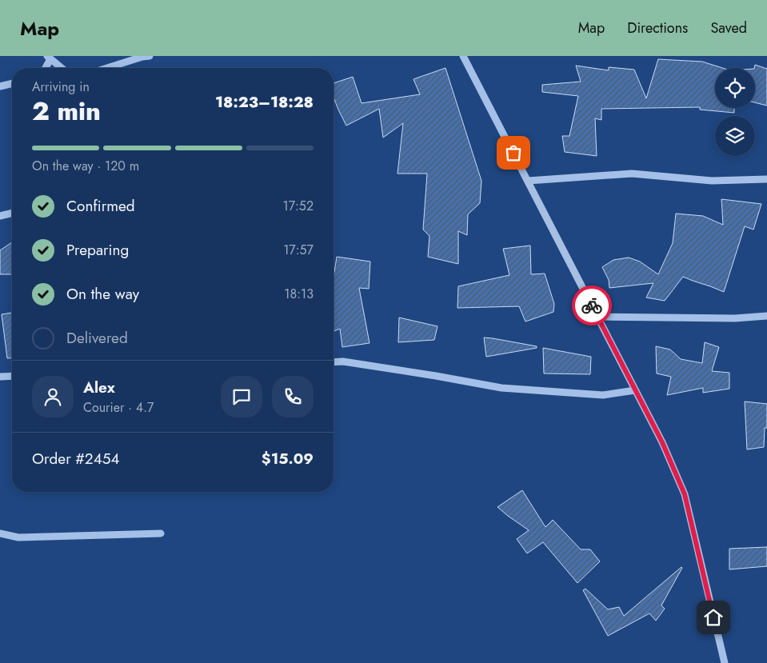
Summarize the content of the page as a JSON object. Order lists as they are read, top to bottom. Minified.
{"page":{"header":"Map","nav":["Map","Directions","Saved"],"heading":["2 min","Arriving in","18:23–18:28"],"panel":["Alex","Courier · 4.7","Order #2454","$15.09"],"bar":"On the way · 120 m","list":[["Confirmed","17:52"],["Preparing","17:57"],["On the way","18:13"],"Delivered"]}}
